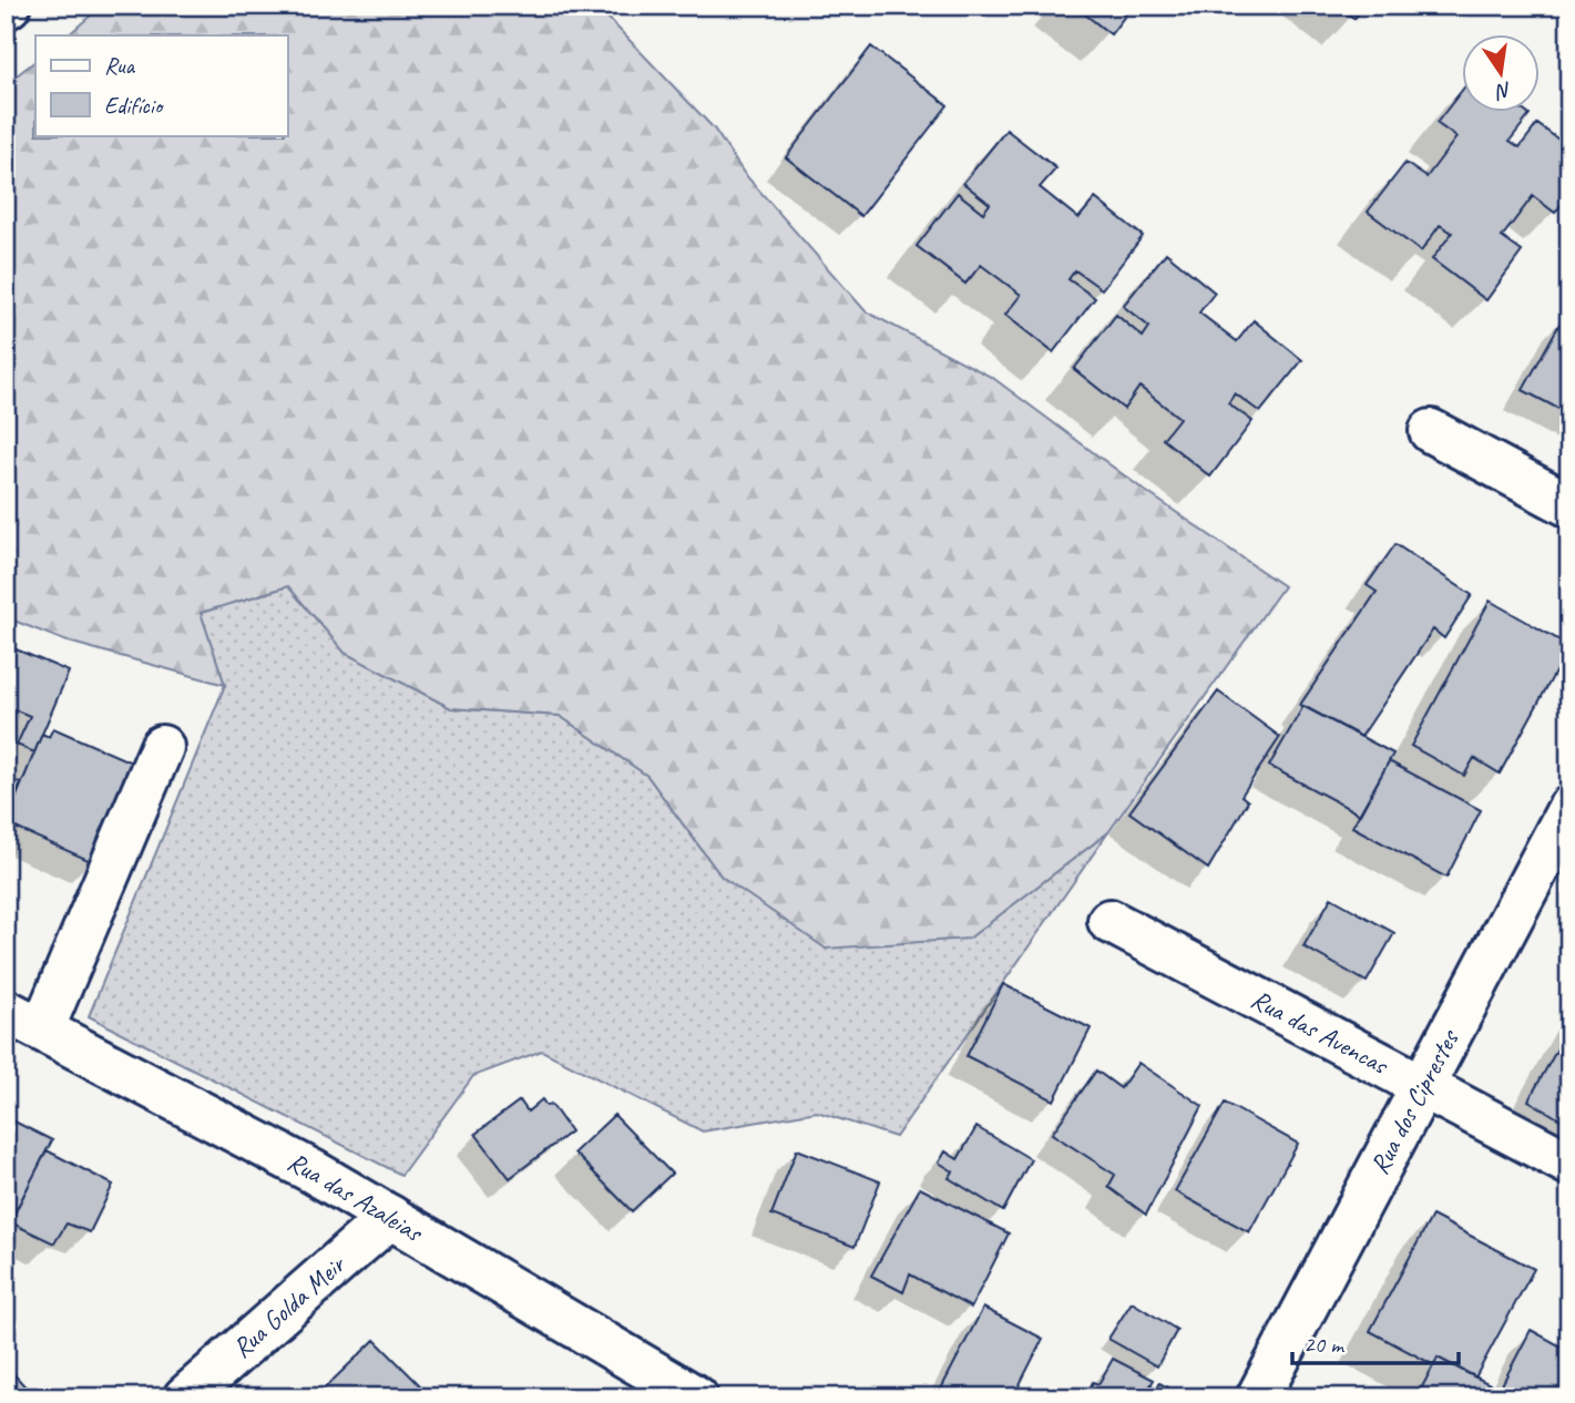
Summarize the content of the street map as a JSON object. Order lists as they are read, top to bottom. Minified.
{"streets":{"street":["Rua das Avencas","Rua dos Ciprestes","Rua das Azaleias","Rua Golda Meir"]},"crossings":[["Rua das Avencas","Rua dos Ciprestes"],["Rua das Azaleias","Rua Golda Meir"]],"legend":["Rua","Edifício"],"scale_bar":"20 m","north":"bottom"}
